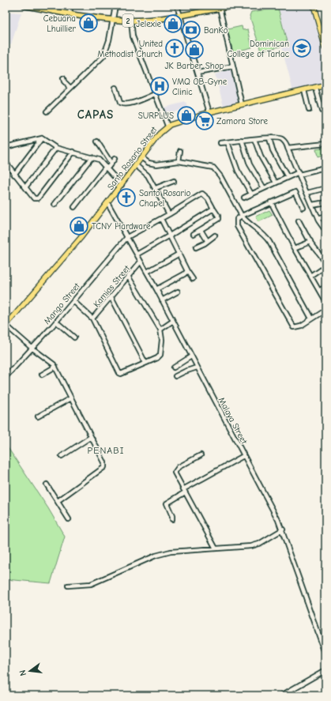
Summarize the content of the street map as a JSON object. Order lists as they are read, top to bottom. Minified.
{"streets":{"highway":["2"],"main road":["Santo Rosario Street"],"street":["Kamias Street","Mango Street","Malaya Street"]},"crossings":[["Santo Rosario Street","Malaya Street"],["Kamias Street","Malaya Street"],["Mango Street","Malaya Street"]],"districts":["CAPAS","PENABI"],"places":{"shop":["Cebuana Lhuillier","Jelexie","JK Barber Shop","SURPLUS","TCNY Hardware"],"bank":["BanKo"],"church":["United Methodist Church","Santo Rosario Chapel"],"school or university":["Dominican College of Tarlac"],"hospital":["VMQ OB-Gyne Clinic"],"supermarket":["Zamora Store"]},"north":"left"}
